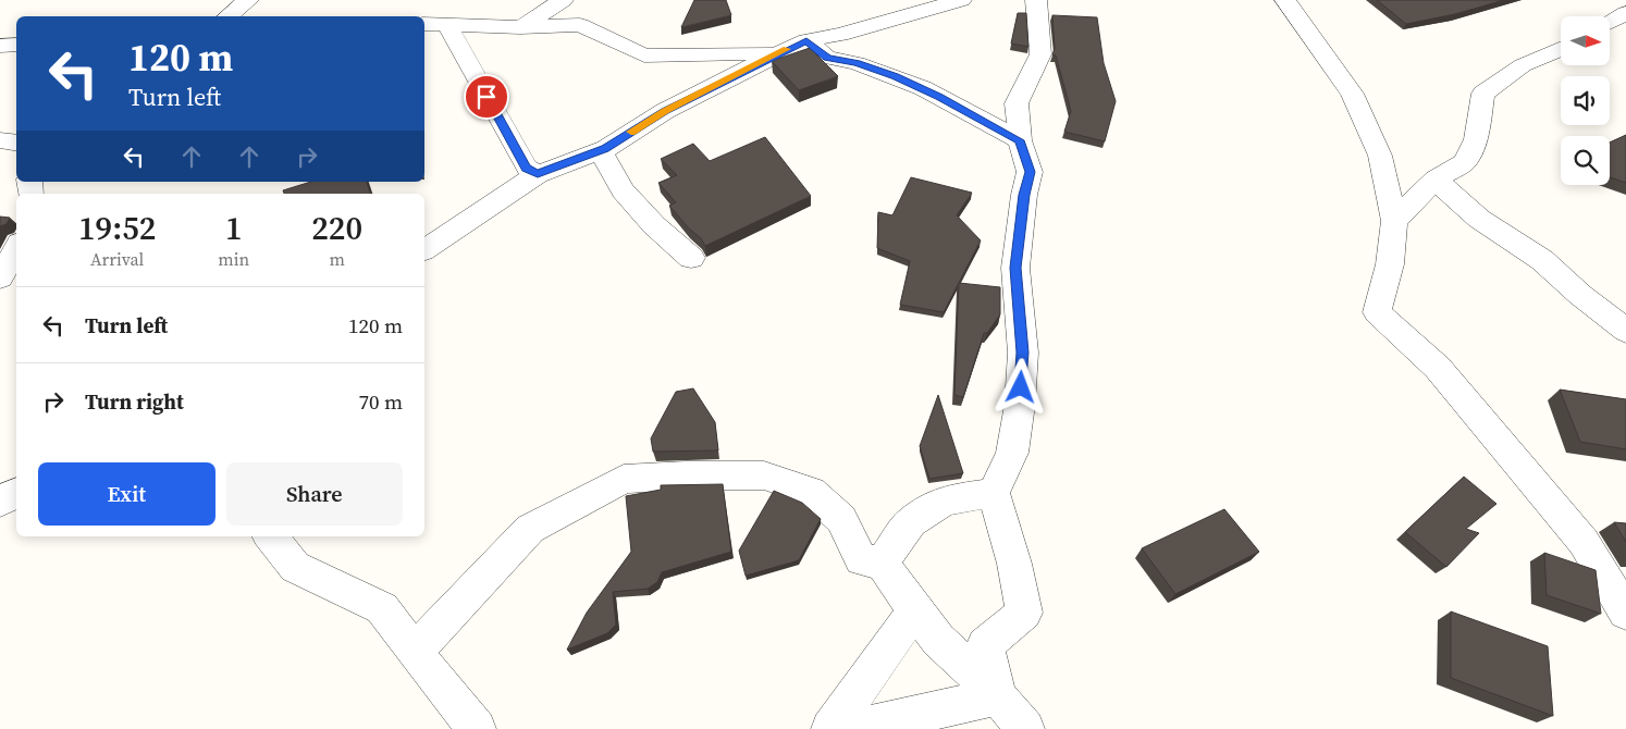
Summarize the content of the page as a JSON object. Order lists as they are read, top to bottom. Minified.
{"north":"right","page":{"turn":["120 m","Turn left"],"eta":["19:52","Arrival","1","min","220","m"],"list":[{"name":"Turn left","value":"120 m"},{"name":"Turn right","value":"70 m"}],"buttons":["Exit","Share"]}}
